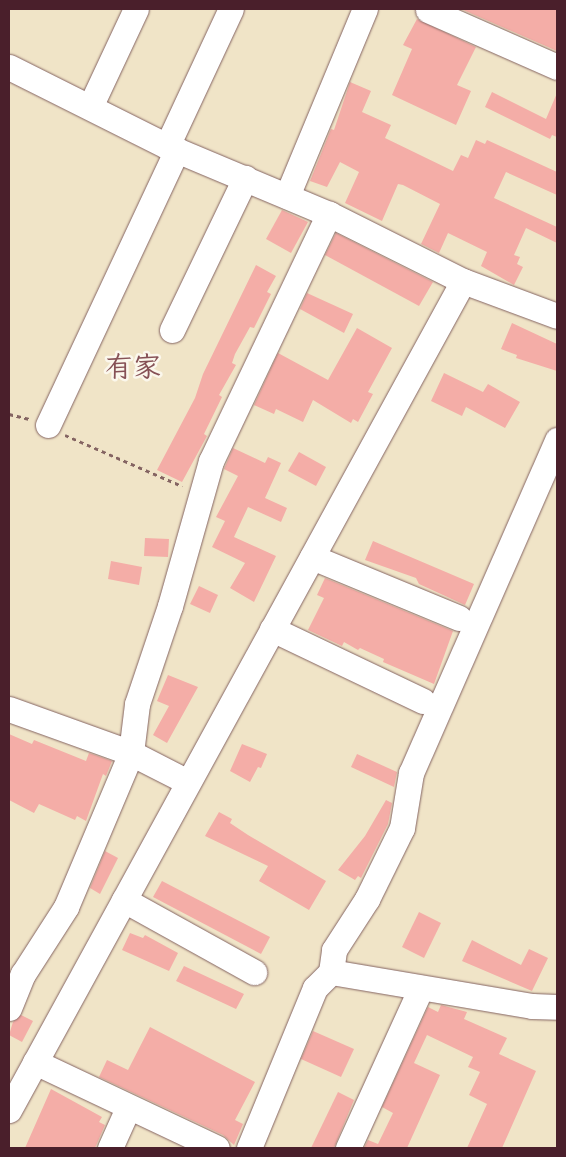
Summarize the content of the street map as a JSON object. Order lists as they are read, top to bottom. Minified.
{"districts":["有家"]}
